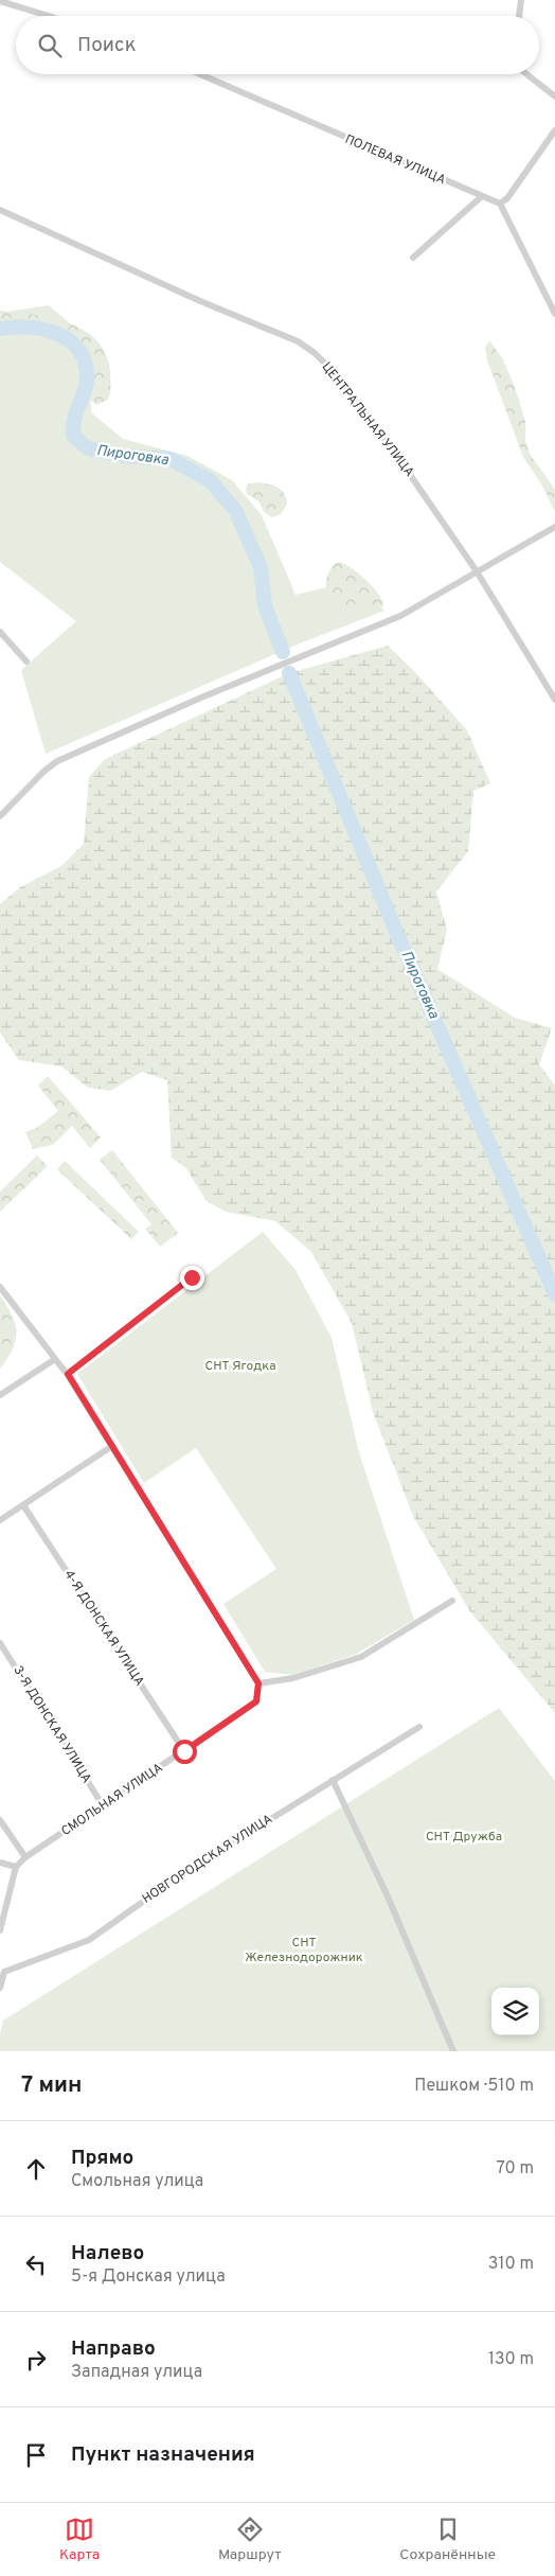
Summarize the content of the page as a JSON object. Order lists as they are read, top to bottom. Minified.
{"streets":{"street":["ПОЛЕВАЯ УЛИЦА","ЦЕНТРАЛЬНАЯ УЛИЦА","4-Я ДОНСКАЯ УЛИЦА","3-Я ДОНСКАЯ УЛИЦА","СМОЛЬНАЯ УЛИЦА","НОВГОРОДСКАЯ УЛИЦА"]},"crossings":[["4-Я ДОНСКАЯ УЛИЦА","СМОЛЬНАЯ УЛИЦА"],["3-Я ДОНСКАЯ УЛИЦА","СМОЛЬНАЯ УЛИЦА"]],"water":["Пироговка"],"parks":["СНТ Ягодка","СНТ Дружба","СНТ Железнодорожник"],"page":{"search":"Поиск","heading":["7 мин","Пешком · 510 m"],"list":[["Прямо","Смольная улица","70 m"],["Налево","5-я Донская улица","310 m"],["Направо","Западная улица","130 m"],"Пункт назначения"],"nav":["Карта","Маршрут","Сохранённые"]}}
